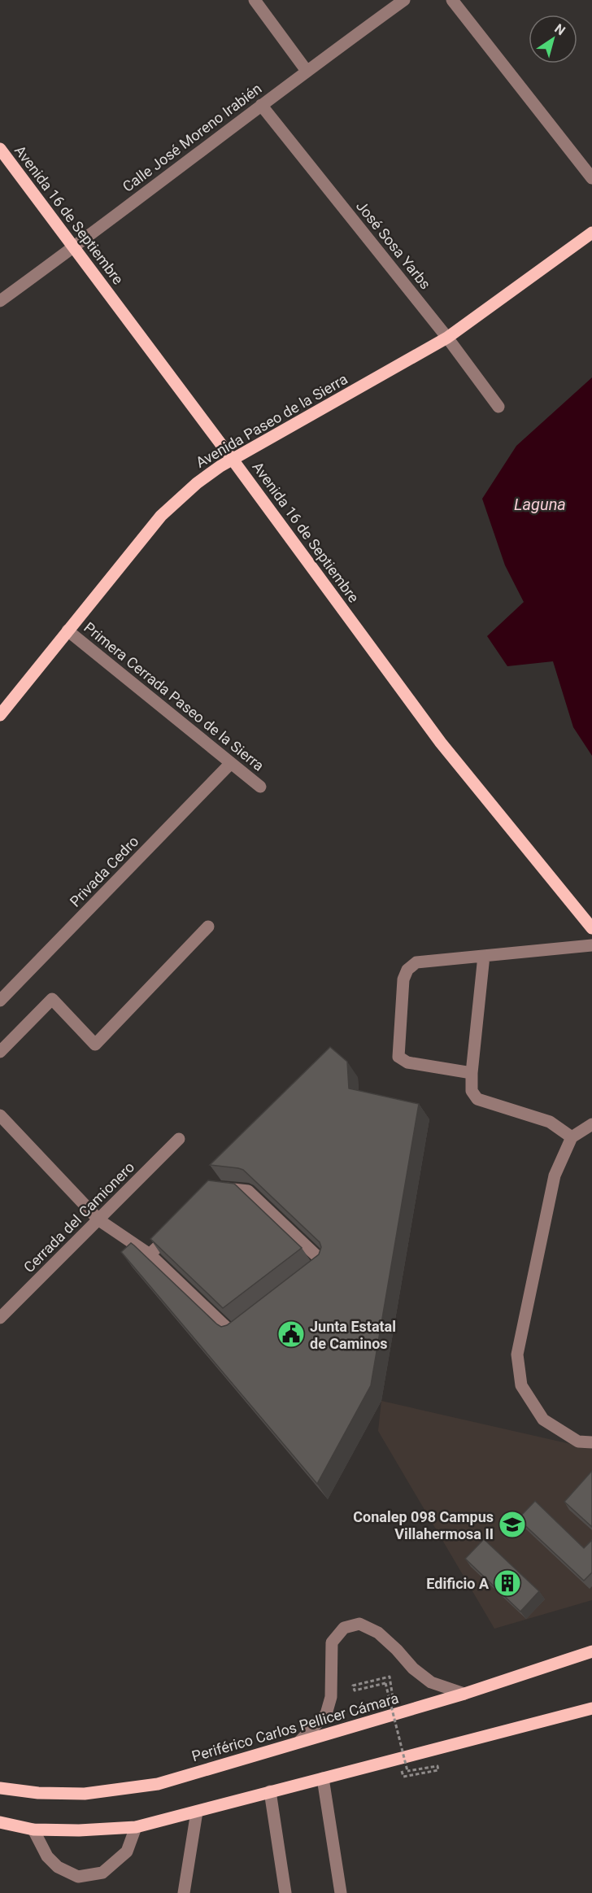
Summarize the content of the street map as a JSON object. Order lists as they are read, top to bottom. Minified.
{"streets":{"main road":["Avenida 16 de Septiembre","Avenida Paseo de la Sierra","Periférico Carlos Pellicer Cámara"],"street":["Calle José Moreno Irabién","José Sosa Yarbs","Primera Cerrada Paseo de la Sierra","Privada Cedro","Cerrada del Camionero"]},"crossings":[["Calle José Moreno Irabién","Avenida 16 de Septiembre"],["Calle José Moreno Irabién","José Sosa Yarbs"],["Avenida 16 de Septiembre","Avenida Paseo de la Sierra"],["José Sosa Yarbs","Avenida Paseo de la Sierra"],["Avenida Paseo de la Sierra","Primera Cerrada Paseo de la Sierra"],["Primera Cerrada Paseo de la Sierra","Privada Cedro"]],"water":["Laguna"],"places":{"public building":["Junta Estatal de Caminos"],"school or university":["Conalep 098 Campus Villahermosa II"],"building":["Edificio A"]},"north":"top right"}
